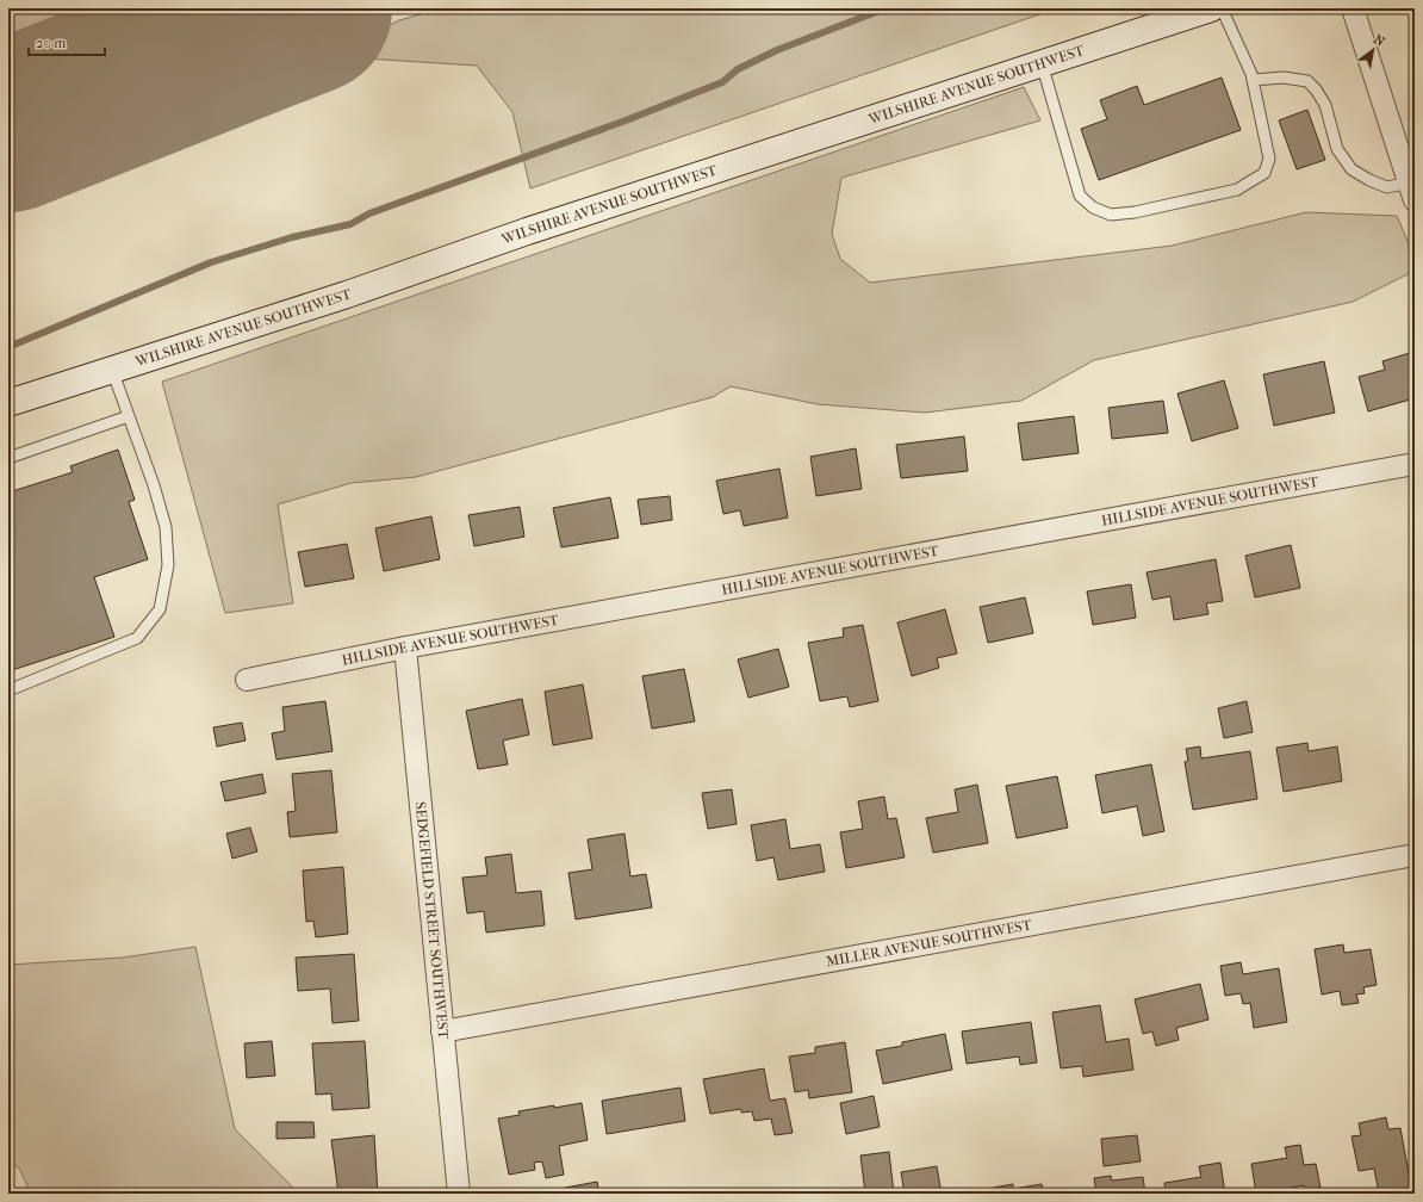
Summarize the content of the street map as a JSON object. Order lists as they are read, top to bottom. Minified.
{"streets":{"street":["WILSHIRE AVENUE SOUTHWEST","HILLSIDE AVENUE SOUTHWEST","SEDGEFIELD STREET SOUTHWEST","MILLER AVENUE SOUTHWEST"]},"crossings":[["HILLSIDE AVENUE SOUTHWEST","SEDGEFIELD STREET SOUTHWEST"],["SEDGEFIELD STREET SOUTHWEST","MILLER AVENUE SOUTHWEST"]],"scale_bar":"20 m","north":"top right"}
